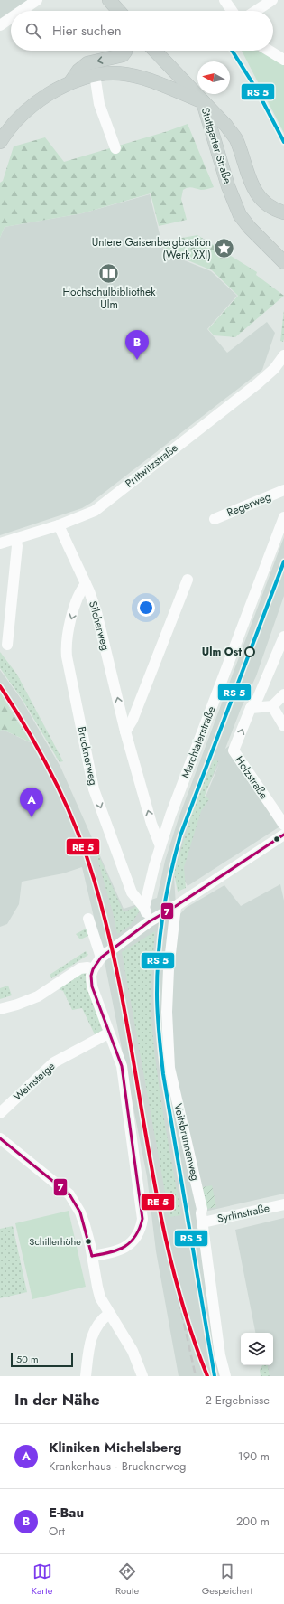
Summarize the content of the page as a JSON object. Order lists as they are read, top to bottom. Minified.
{"streets":{"main road":["Stuttgarter Straße"],"street":["Prittwitzstraße","Regerweg","Silcherweg","Marchtalerstraße","Brucknerweg","Holzstraße","Weinsteige","Veitsbrunnenweg","Syrlinstraße"]},"crossings":[["Prittwitzstraße","Silcherweg"],["Silcherweg","Marchtalerstraße"],["Silcherweg","Brucknerweg"],["Veitsbrunnenweg","Syrlinstraße"]],"one_way":["Silcherweg","Holzstraße"],"places":{"place":["Untere Gaisenbergbastion (Werk XXI)"],"library":["Hochschulbibliothek Ulm"],"other":["Ulm Ost","Schillerhöhe"]},"lines":["transit line 7"],"scale_bar":"50 m","north":"left","page":{"search":"Hier suchen","pins":["B","A"],"scale":"50 m","heading":["In der Nähe","2 Ergebnisse"],"list":[{"mark":"A","name":"Kliniken Michelsberg","note":"Krankenhaus · Brucknerweg","value":"190 m"},{"mark":"B","name":"E-Bau","note":"Ort","value":"200 m"}],"nav":["Karte","Route","Gespeichert"]}}
